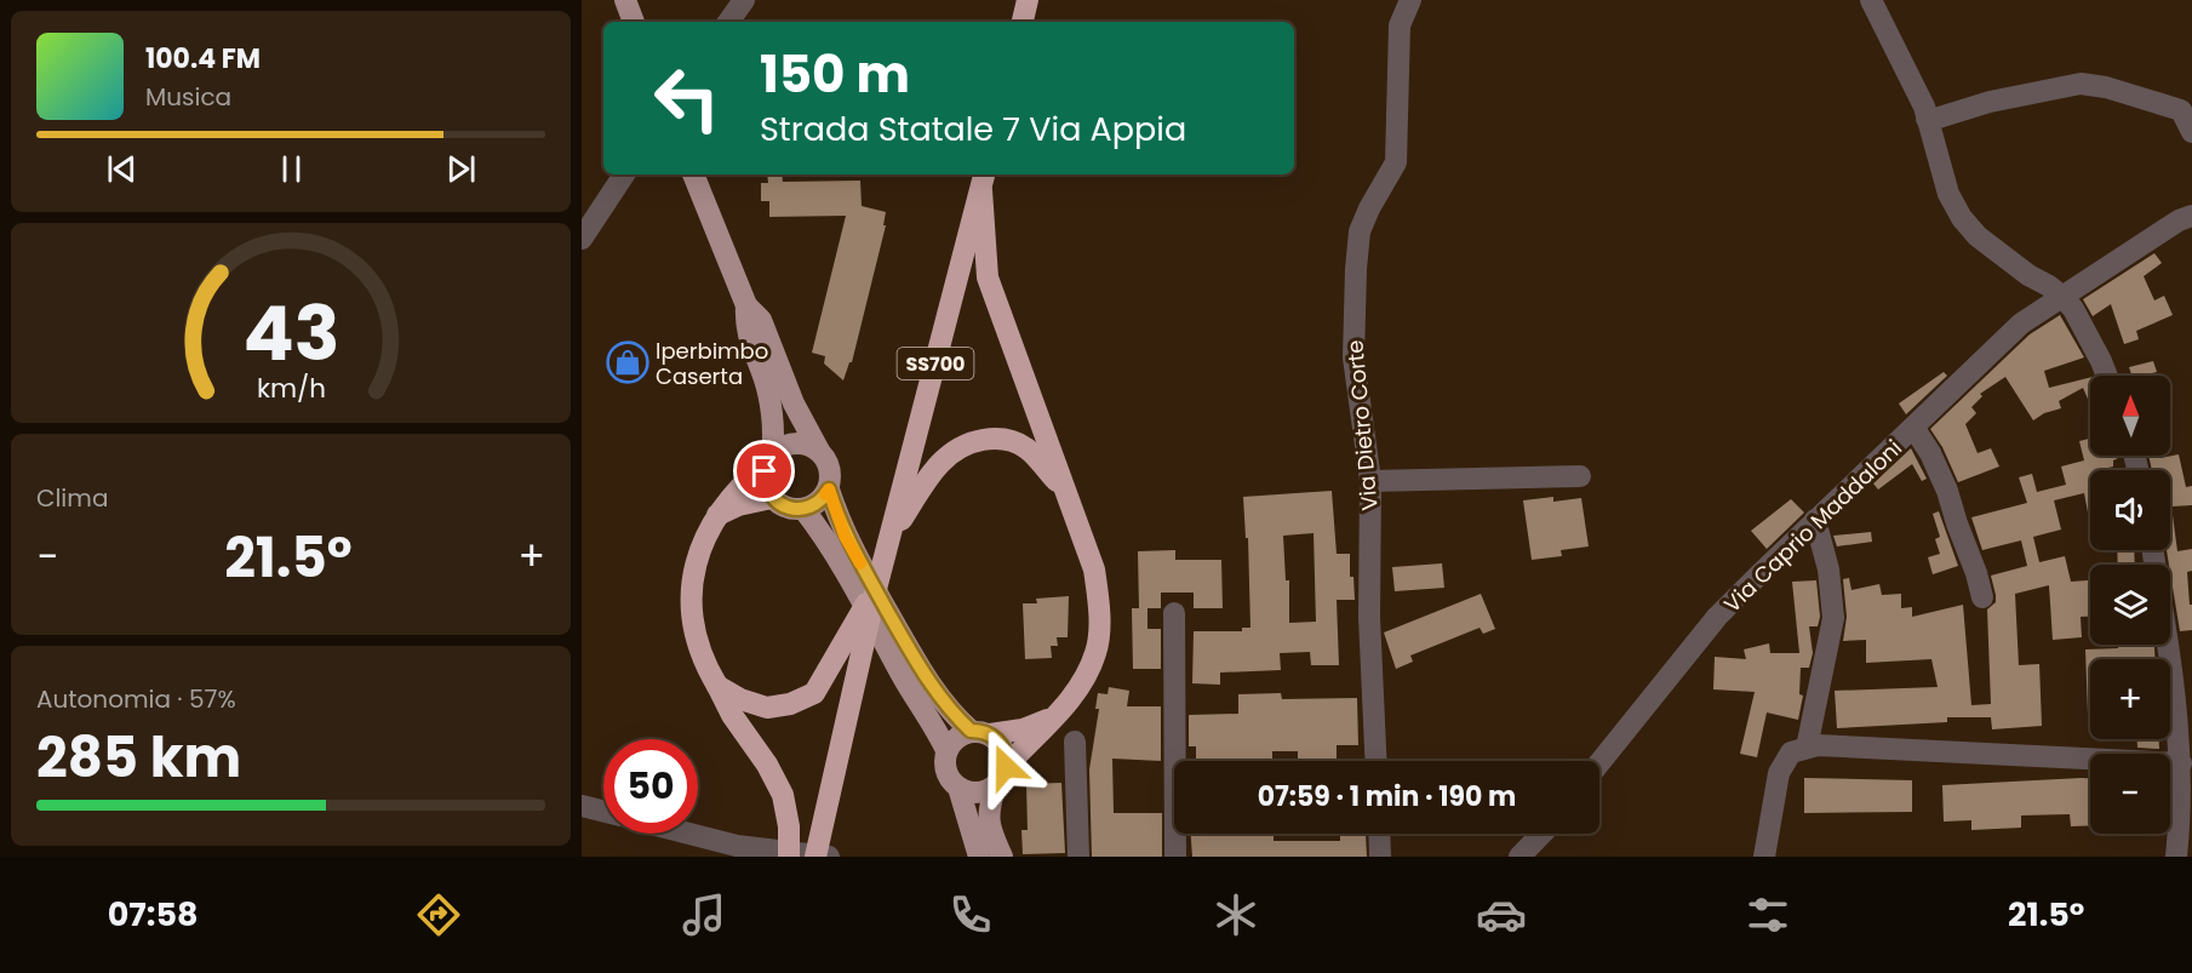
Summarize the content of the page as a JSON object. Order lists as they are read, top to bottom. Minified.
{"streets":{"highway":["SS700"],"street":["Via Dietro Corte","Via Caprio Maddaloni"]},"places":{"shop":["Iperbimbo Caserta"]},"north":"top","page":{"turn":["150 m","Strada Statale 7 Via Appia"],"song":["100.4 FM","Musica"],"map_buttons":["+","−"],"tile":["Clima",["Autonomia · 57%","285 km"]],"heat":["−","21.5°","+"],"limit":"50","trip":"07:59 · 1 min · 190 m","tabs":["07:58","21.5°"],"gauge":["43","km/h"]}}
